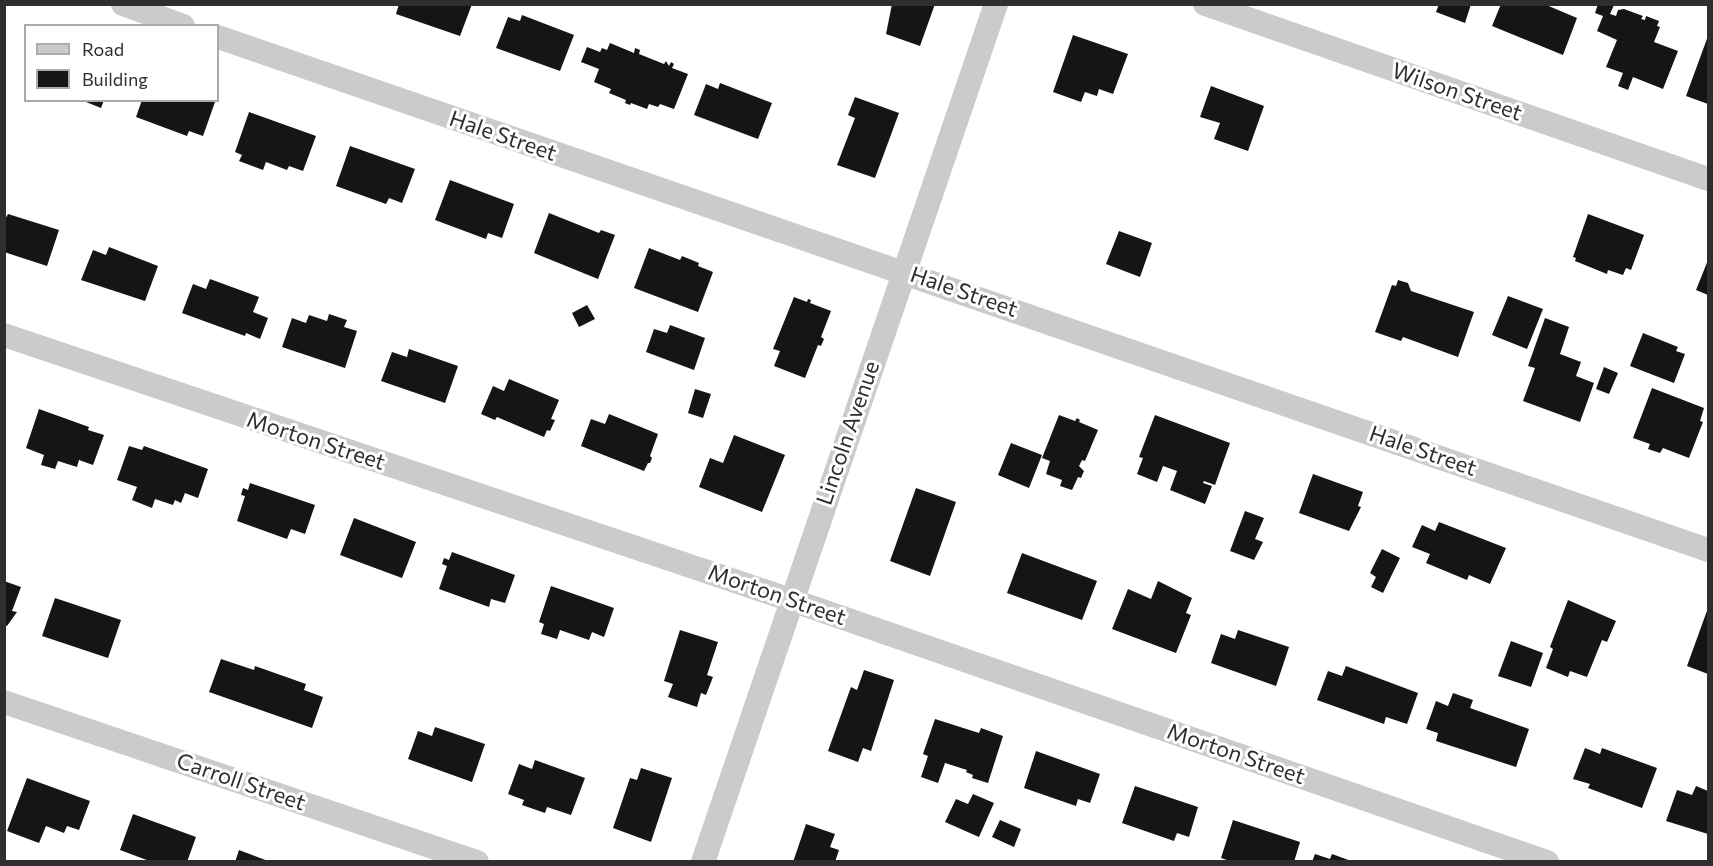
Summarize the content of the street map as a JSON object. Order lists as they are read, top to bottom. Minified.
{"streets":{"street":["Wilson Street","Hale Street","Lincoln Avenue","Morton Street","Carroll Street"]},"crossings":[["Hale Street","Lincoln Avenue"],["Lincoln Avenue","Morton Street"]],"legend":["Road","Building"]}
